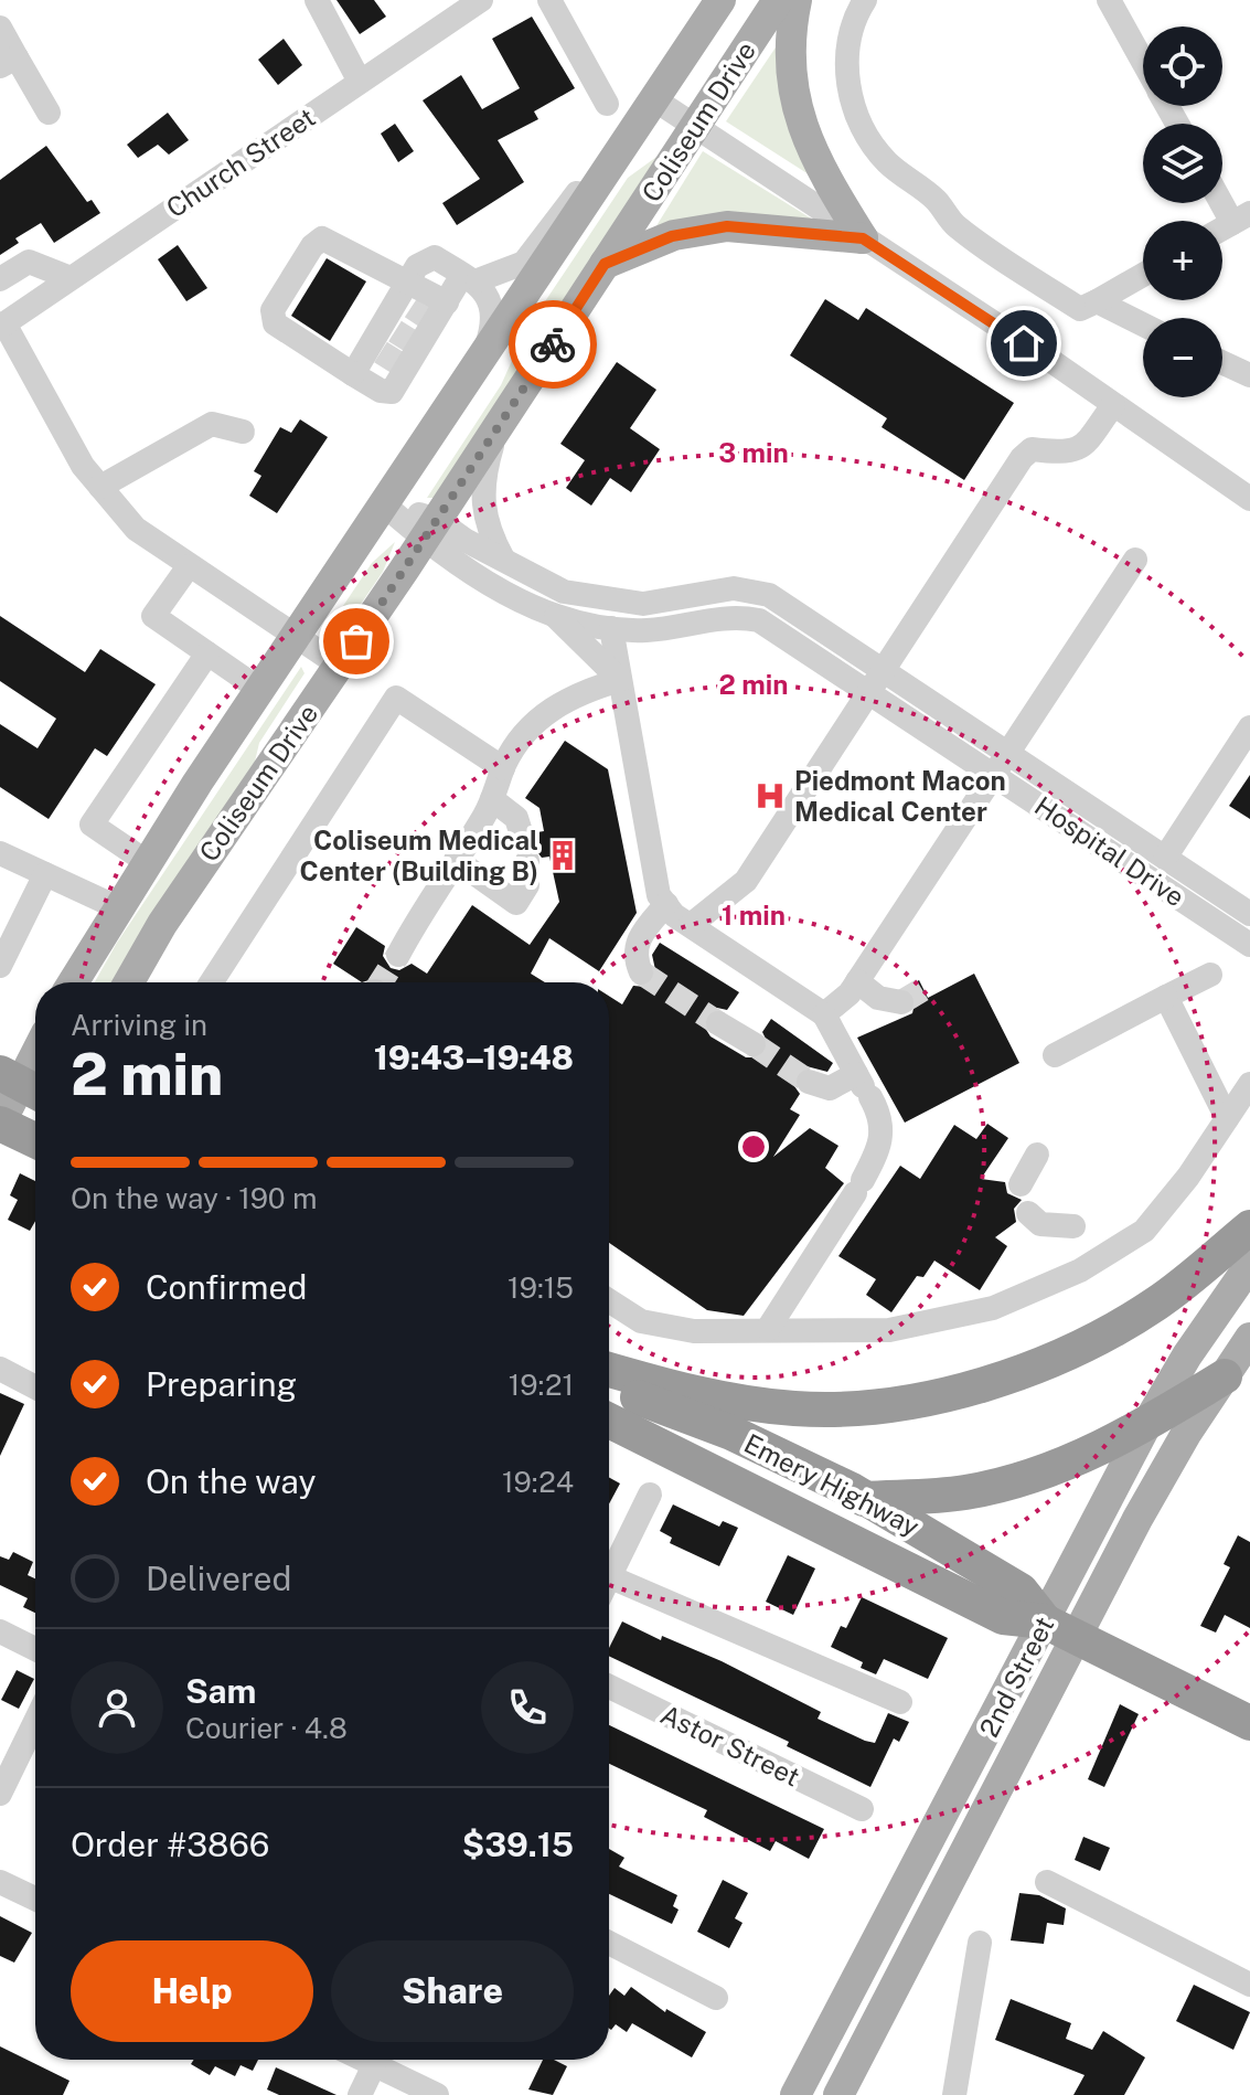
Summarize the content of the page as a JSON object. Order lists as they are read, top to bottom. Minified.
{"streets":{"highway":["Emery Highway"],"main road":["Coliseum Drive","2nd Street"],"street":["Church Street","Hospital Drive","Astor Street"]},"crossings":[["Coliseum Drive","Hospital Drive"],["Emery Highway","2nd Street"]],"places":{"hospital":["Piedmont Macon Medical Center"],"building":["Coliseum Medical Center (Building B)"]},"page":{"map_buttons":["+","−"],"heading":["2 min","Arriving in","19:43–19:48"],"panel":["Sam","Courier · 4.8","Order #3866","$39.15"],"bar":"On the way · 190 m","list":[["Confirmed","19:15"],["Preparing","19:21"],["On the way","19:24"],"Delivered"],"buttons":["Help","Share"]},"rings":["3 min","2 min","1 min"]}
